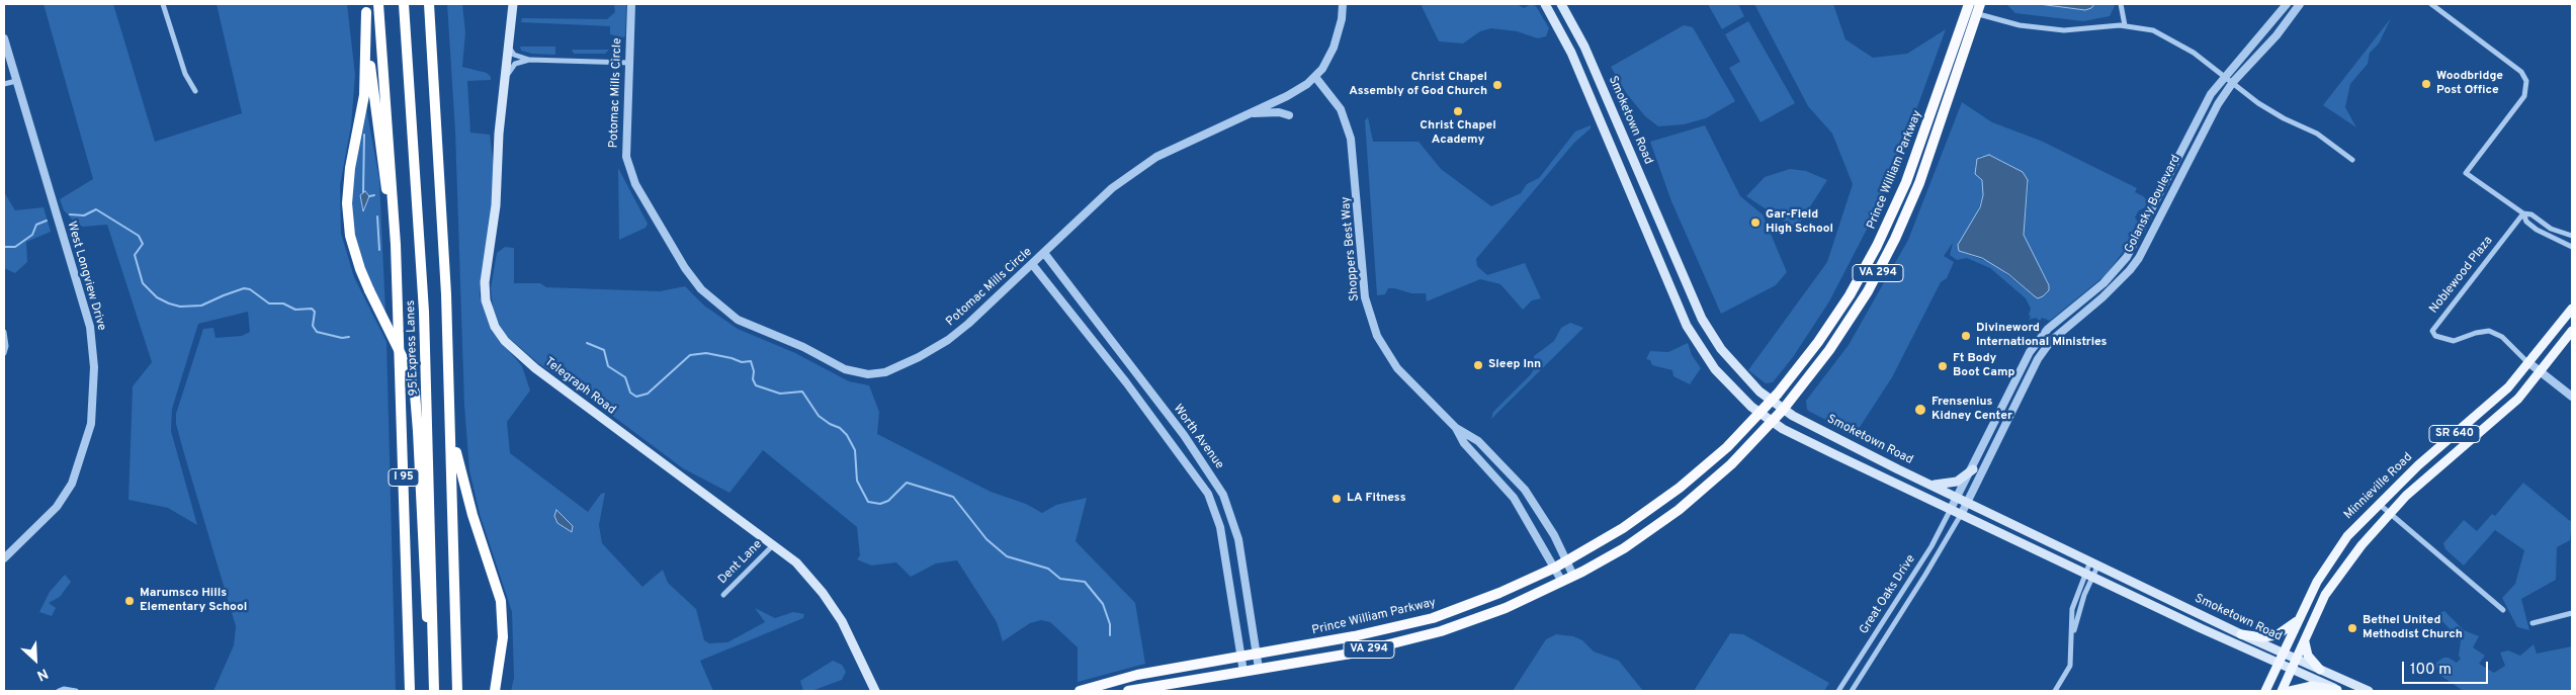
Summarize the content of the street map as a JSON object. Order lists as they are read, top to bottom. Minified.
{"streets":{"highway":["Prince William Parkway","VA 294","95 Express Lanes","I 95"],"main road":["Smoketown Road","Telegraph Road","SR 640","Minnieville Road"],"street":["Potomac Mills Circle","Golansky Boulevard","Shoppers Best Way","Noblewood Plaza","West Longview Drive","Worth Avenue","Dent Lane","Great Oaks Drive"]},"crossings":[["Potomac Mills Circle","Shoppers Best Way"],["Potomac Mills Circle","Worth Avenue"],["Smoketown Road","Prince William Parkway"],["Smoketown Road","Golansky Boulevard"],["Smoketown Road","Minnieville Road"],["Smoketown Road","Great Oaks Drive"],["Prince William Parkway","Shoppers Best Way"],["Prince William Parkway","Worth Avenue"],["Golansky Boulevard","Great Oaks Drive"],["Noblewood Plaza","Minnieville Road"],["Telegraph Road","Dent Lane"]],"places":["Woodbridge Post Office","Christ Chapel Assembly of God Church","Christ Chapel Academy","Gar-Field High School","Divineword International Ministries","Sleep Inn","Ft Body Boot Camp","Frensenius Kidney Center","LA Fitness","Marumsco Hills Elementary School","Bethel United Methodist Church"],"scale_bar":"100 m","north":"bottom right"}
